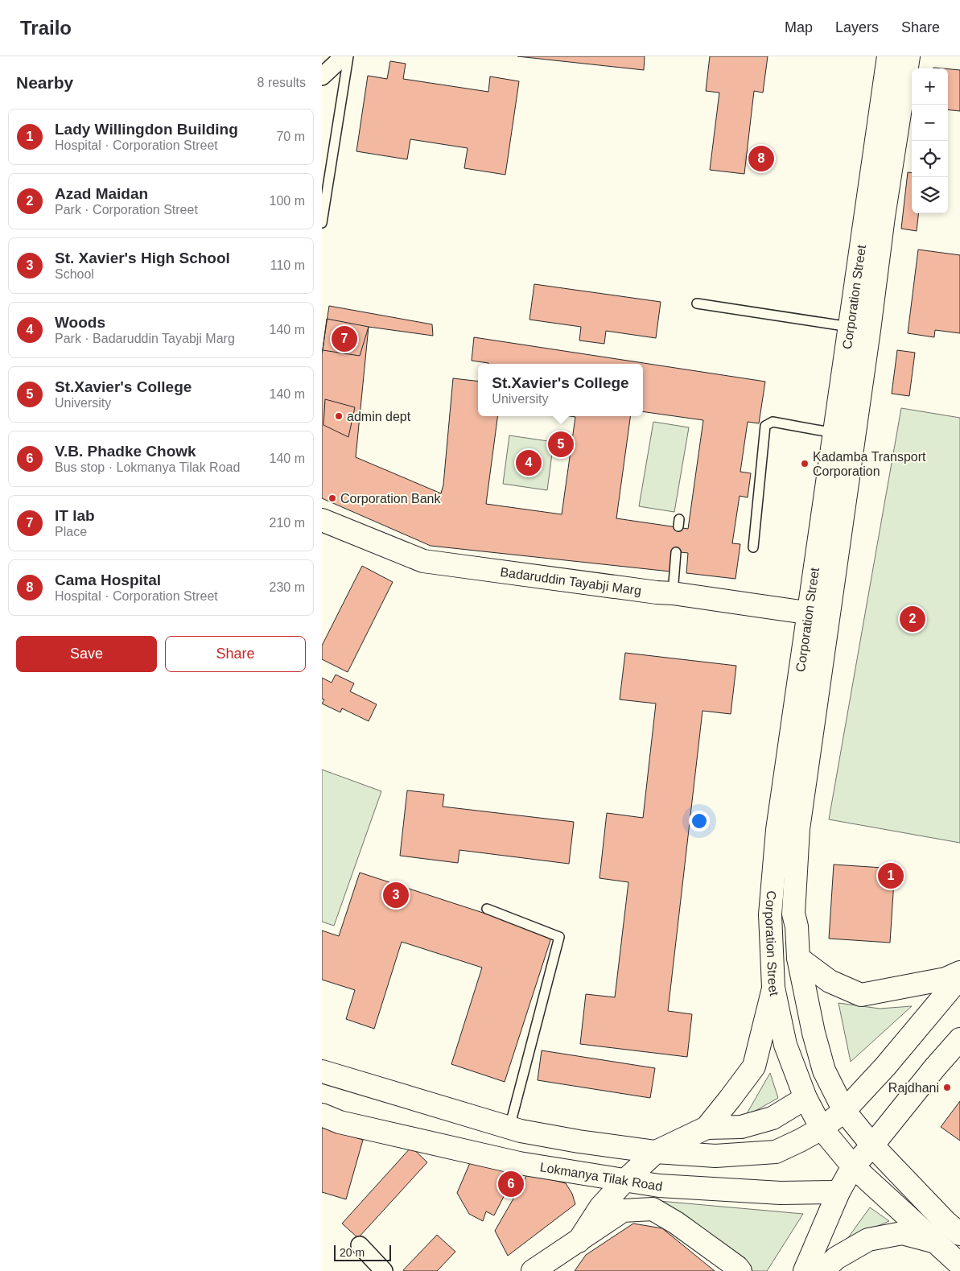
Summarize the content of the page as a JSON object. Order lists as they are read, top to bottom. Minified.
{"streets":{"main road":["Corporation Street","Badaruddin Tayabji Marg","Lokmanya Tilak Road"]},"crossings":[["Corporation Street","Badaruddin Tayabji Marg"]],"places":["admin dept","Kadamba Transport Corporation","Corporation Bank","Rajdhani"],"scale_bar":"20 m","page":{"header":"Trailo","nav":["Map","Layers","Share"],"heading":["Nearby","8 results"],"map_buttons":["+","−"],"list":[{"mark":"1","name":"Lady Willingdon Building","note":"Hospital · Corporation Street","value":"70 m"},{"mark":"2","name":"Azad Maidan","note":"Park · Corporation Street","value":"100 m"},{"mark":"3","name":"St. Xavier's High School","note":"School","value":"110 m"},{"mark":"4","name":"Woods","note":"Park · Badaruddin Tayabji Marg","value":"140 m"},{"mark":"5","name":"St.Xavier's College","note":"University","value":"140 m"},{"mark":"6","name":"V.B. Phadke Chowk","note":"Bus stop · Lokmanya Tilak Road","value":"140 m"},{"mark":"7","name":"IT lab","note":"Place","value":"210 m"},{"mark":"8","name":"Cama Hospital","note":"Hospital · Corporation Street","value":"230 m"}],"pins":["8","7","5","4","2","1","3","6"],"popup":["St.Xavier's College","University"],"buttons":["Save","Share"],"scale":"20 m"}}
